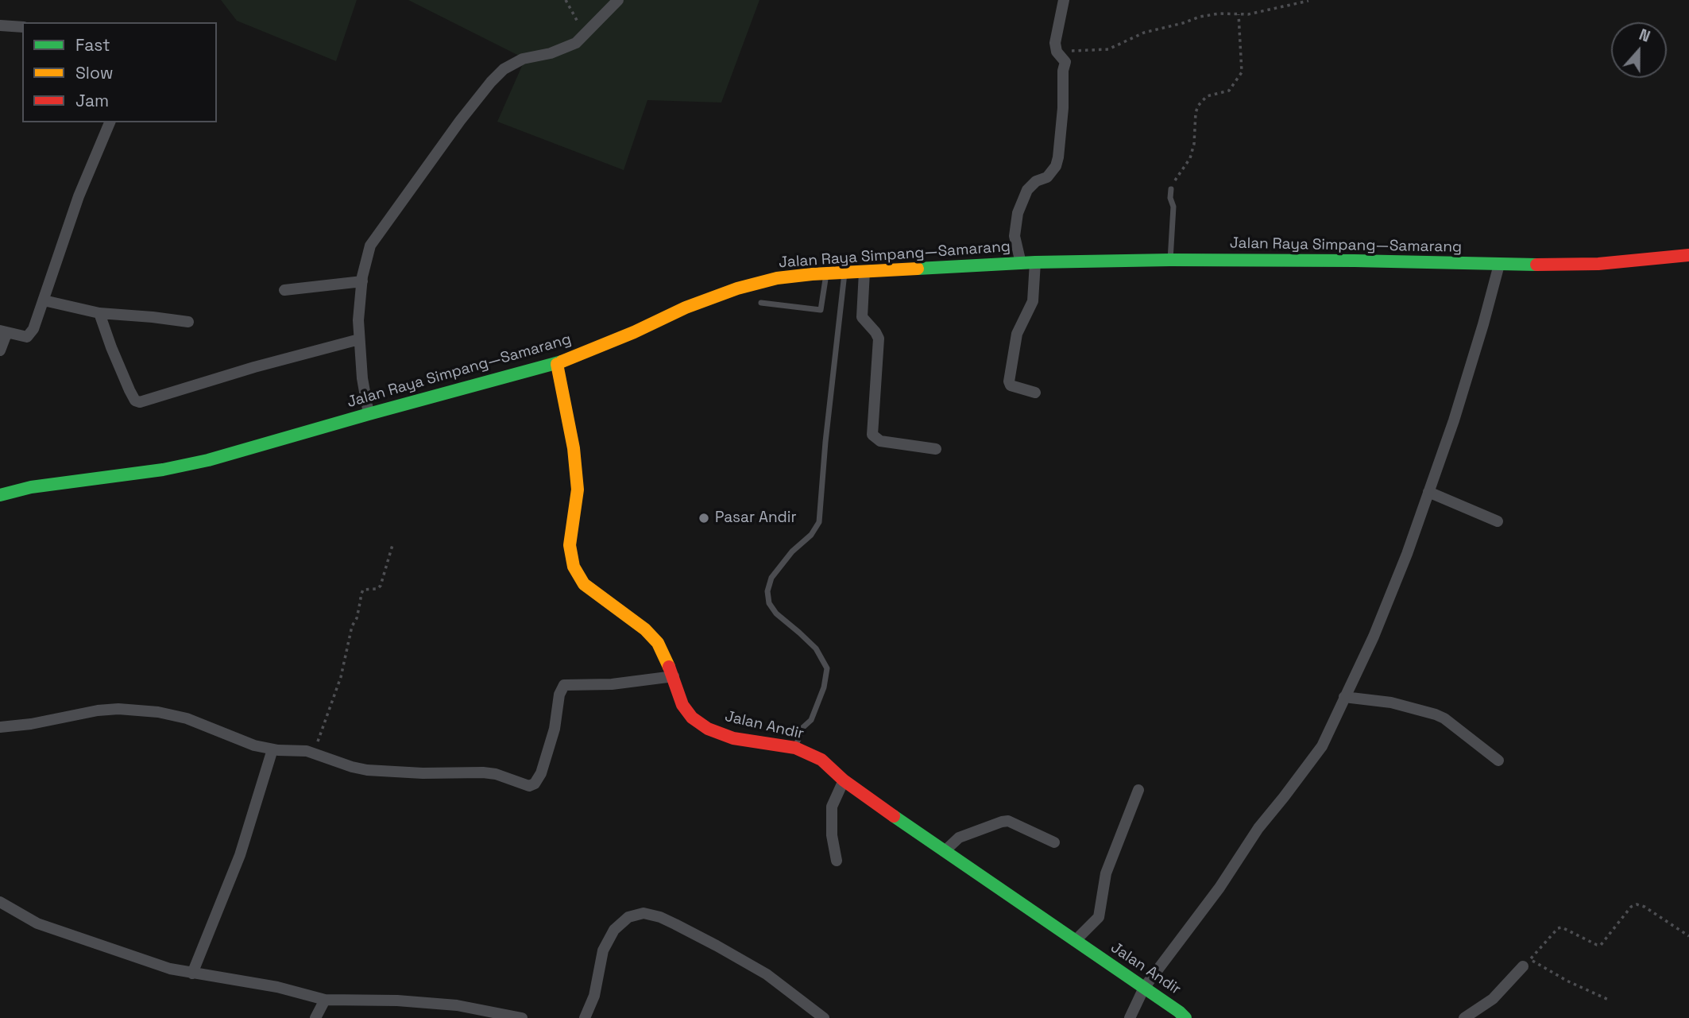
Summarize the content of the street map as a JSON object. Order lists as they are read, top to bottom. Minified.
{"streets":{"main road":["Jalan Raya Simpang—Samarang","Jalan Andir"]},"crossings":[["Jalan Raya Simpang—Samarang","Jalan Andir"]],"places":["Pasar Andir"],"legend":["Fast","Slow","Jam"],"north":"top"}
